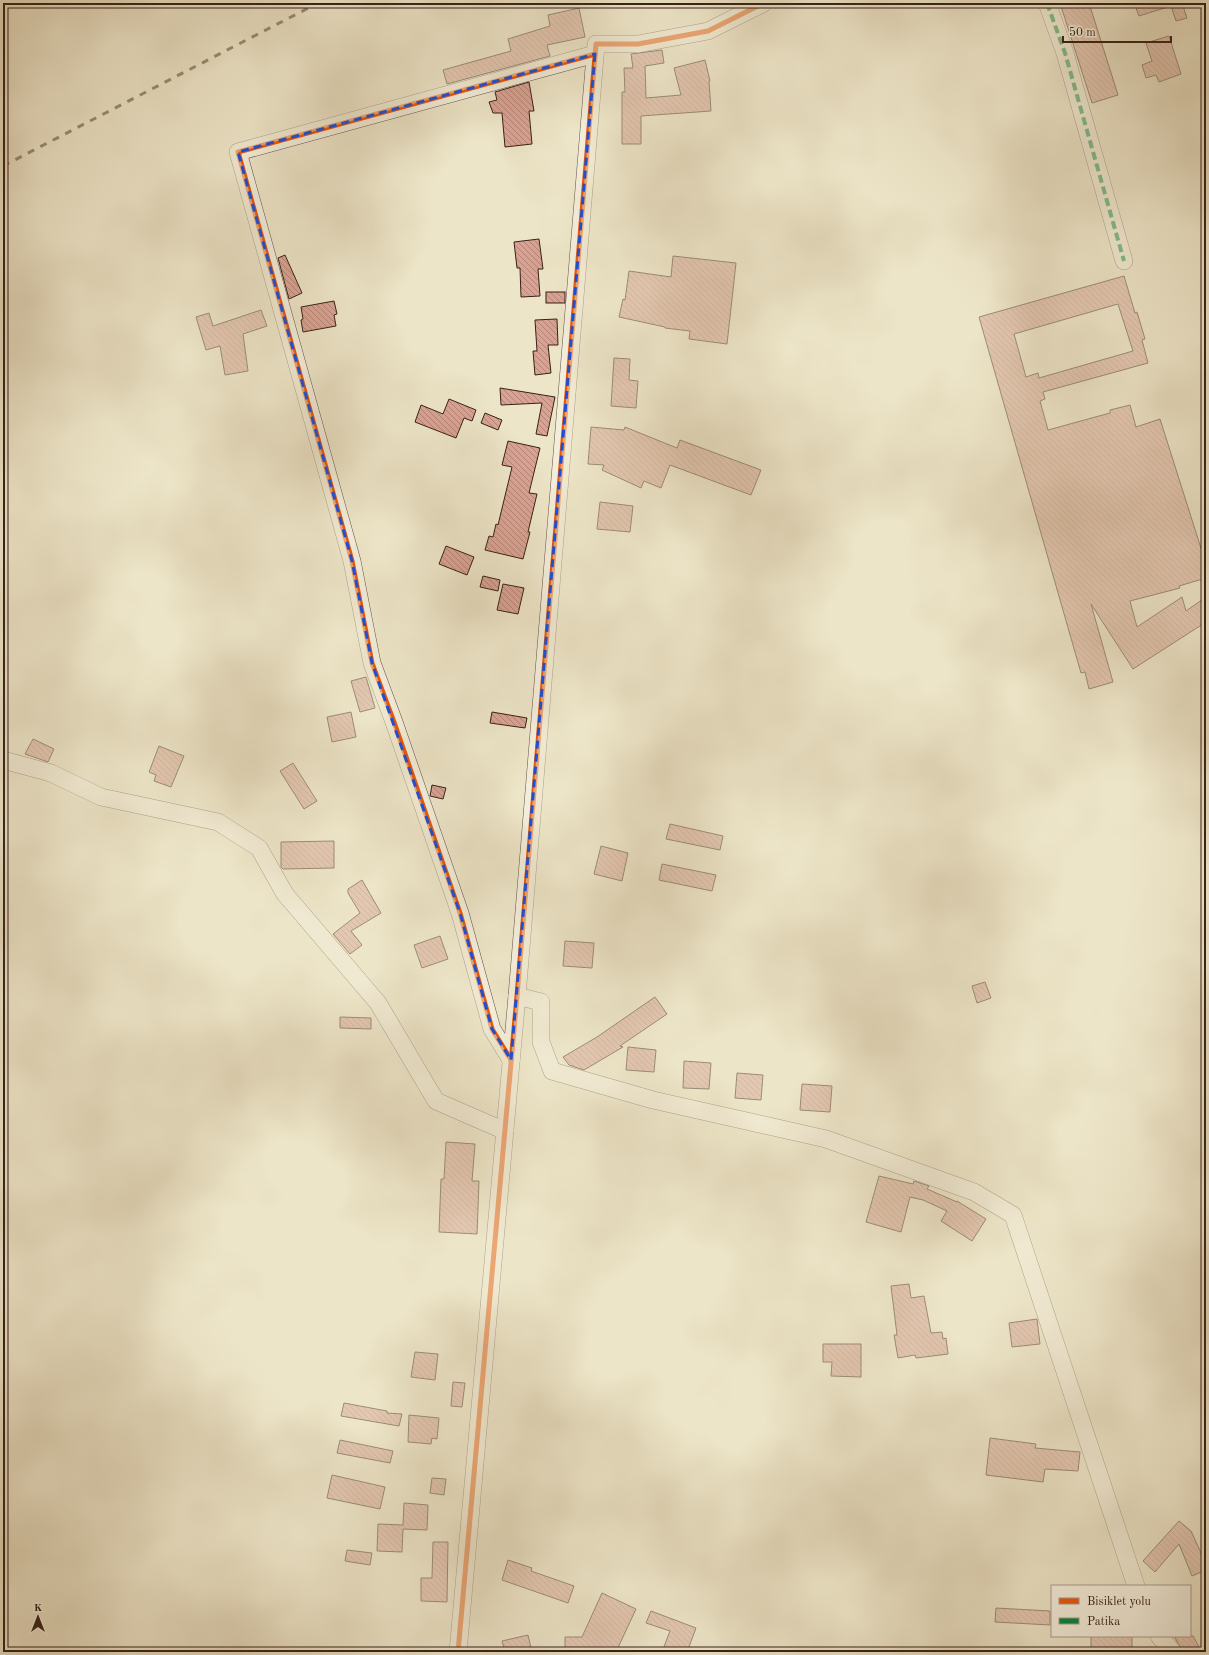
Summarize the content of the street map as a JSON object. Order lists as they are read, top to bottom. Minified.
{"legend":["Bisiklet yolu","Patika"],"scale_bar":"50 m","north":"top"}
